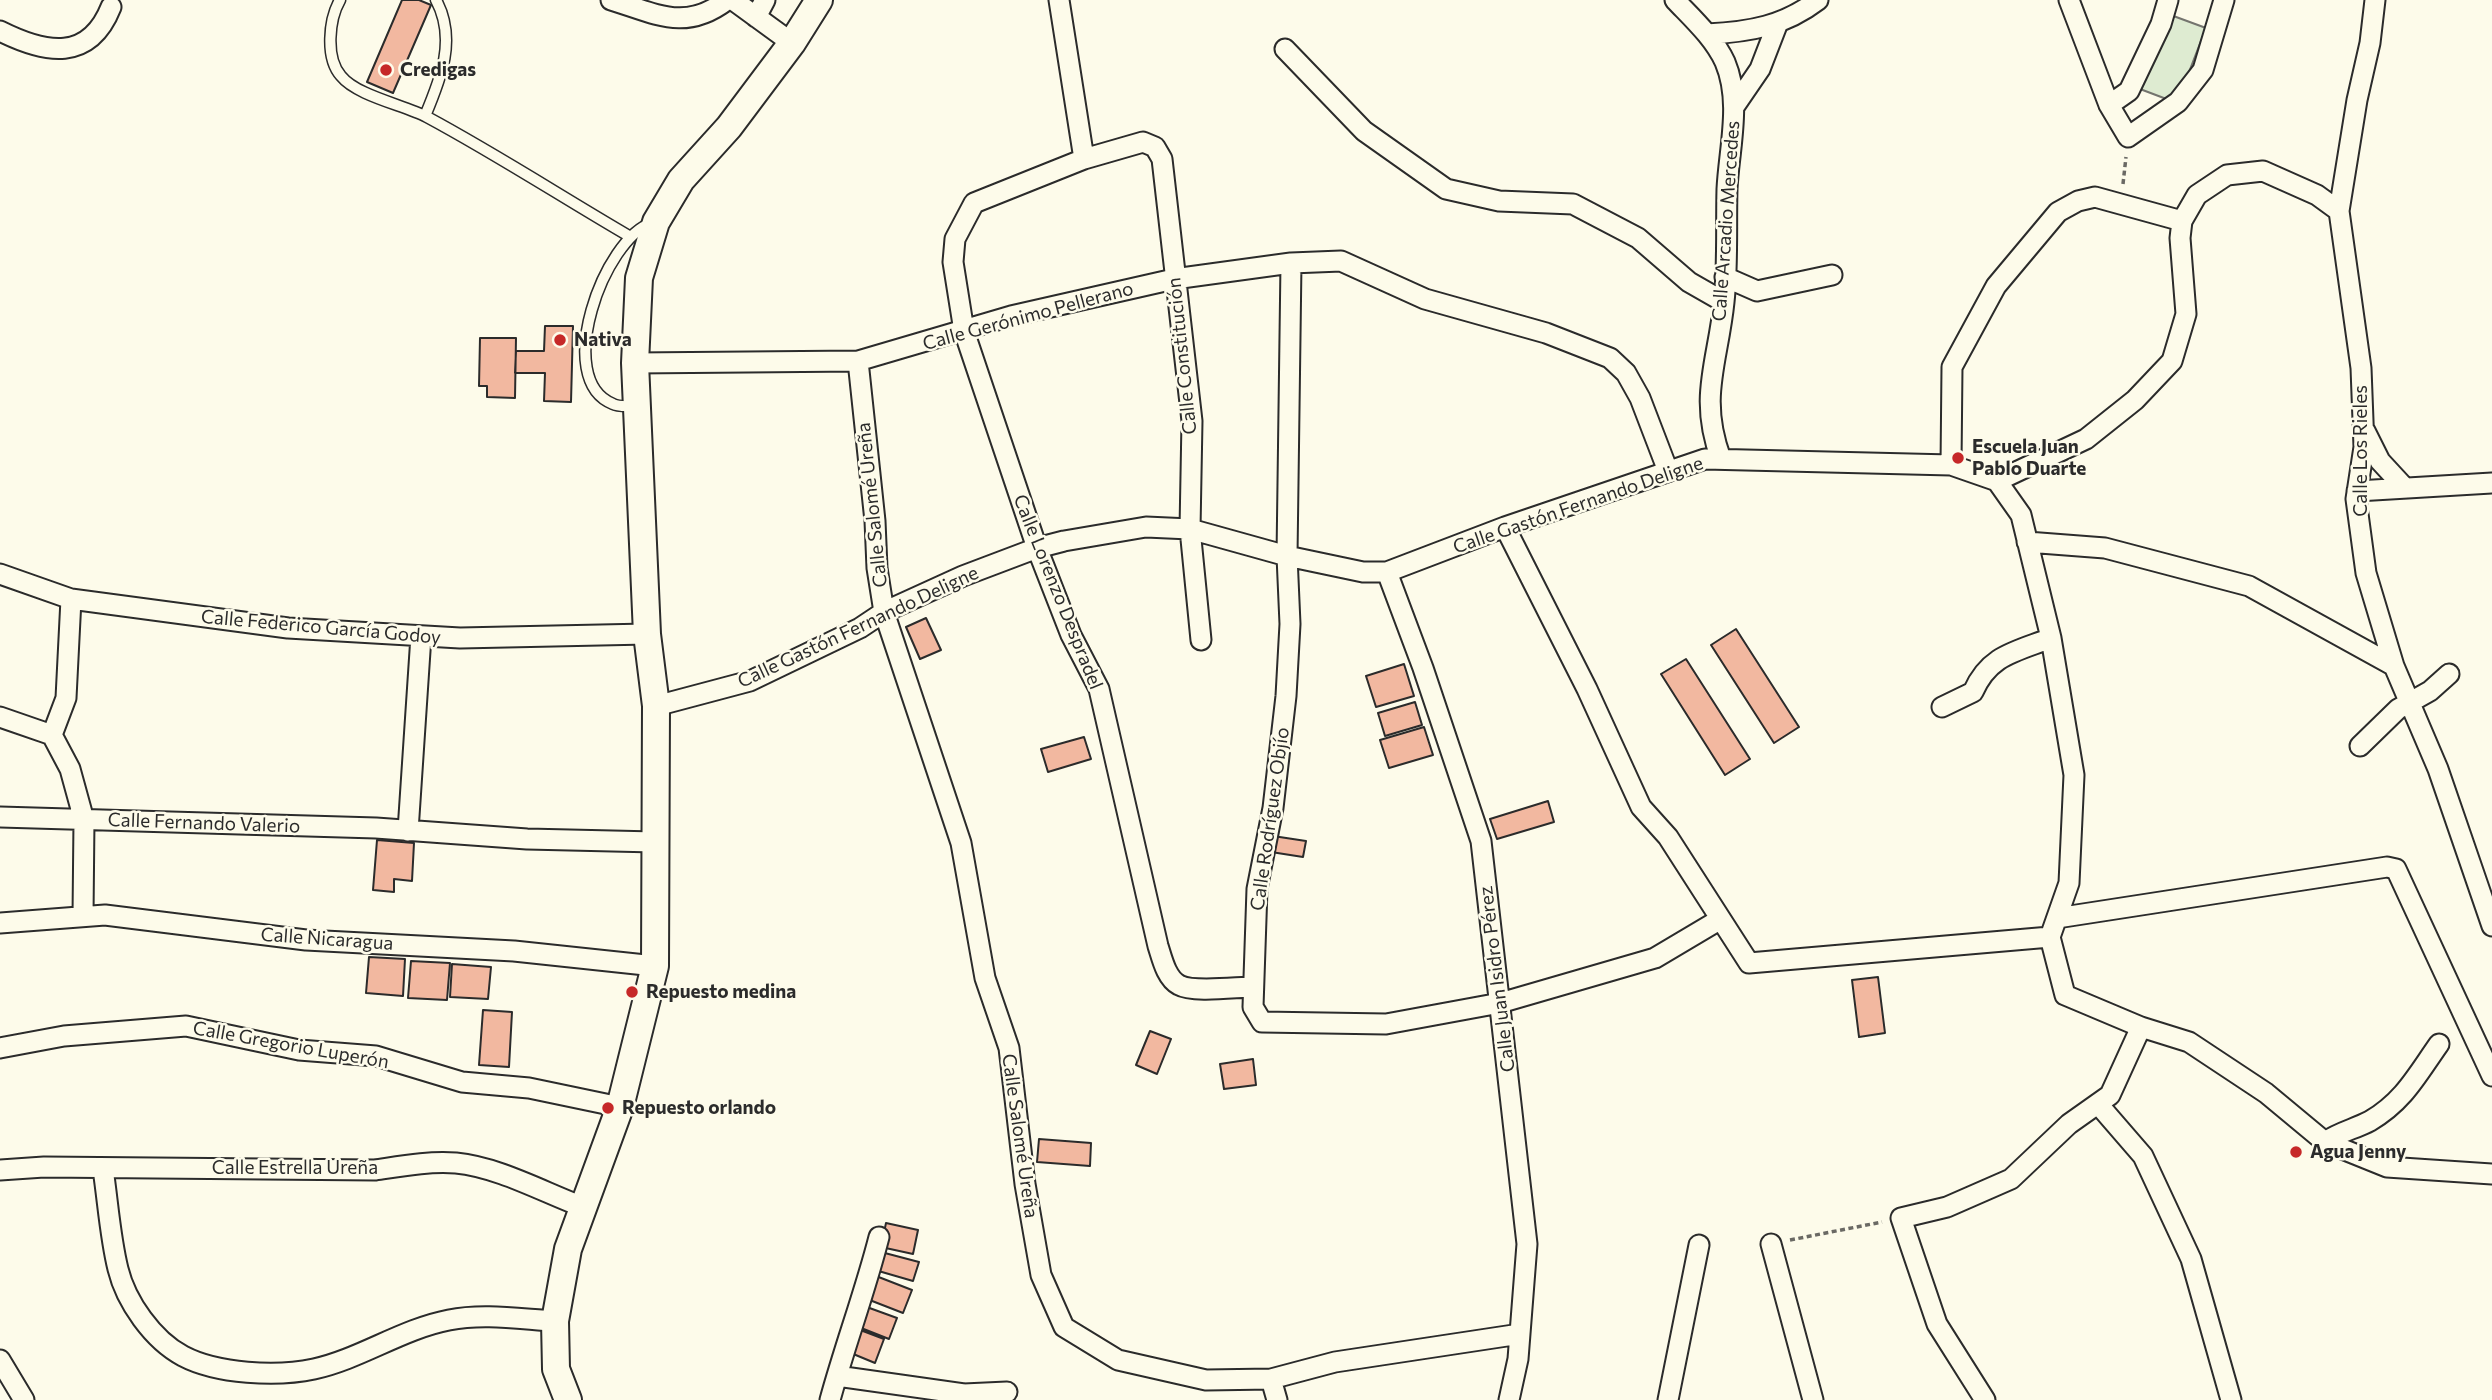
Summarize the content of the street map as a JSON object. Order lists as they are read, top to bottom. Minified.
{"streets":{"street":["Calle Arcadio Mercedes","Calle Gerónimo Pellerano","Calle Constitución","Calle Los Rieles","Calle Salomé Ureña","Calle Gastón Fernando Deligne","Calle Lorenzo Despradel","Calle Federico García Godoy","Calle Rodríguez Objío","Calle Fernando Valerio","Calle Nicaragua","Calle Juan Isidro Pérez","Calle Gregorio Luperón","Calle Estrella Ureña"]},"crossings":[["Calle Arcadio Mercedes","Calle Gastón Fernando Deligne"],["Calle Gerónimo Pellerano","Calle Constitución"],["Calle Gerónimo Pellerano","Calle Salomé Ureña"],["Calle Gerónimo Pellerano","Calle Gastón Fernando Deligne"],["Calle Gerónimo Pellerano","Calle Lorenzo Despradel"],["Calle Gerónimo Pellerano","Calle Rodríguez Objío"],["Calle Constitución","Calle Gastón Fernando Deligne"],["Calle Constitución","Calle Lorenzo Despradel"],["Calle Salomé Ureña","Calle Gastón Fernando Deligne"],["Calle Salomé Ureña","Calle Juan Isidro Pérez"],["Calle Gastón Fernando Deligne","Calle Lorenzo Despradel"],["Calle Gastón Fernando Deligne","Calle Rodríguez Objío"],["Calle Gastón Fernando Deligne","Calle Juan Isidro Pérez"],["Calle Lorenzo Despradel","Calle Rodríguez Objío"],["Calle Rodríguez Objío","Calle Juan Isidro Pérez"]],"places":["Credigas","Nativa","Escuela Juan Pablo Duarte","Repuesto medina","Repuesto orlando","Agua Jenny"]}
